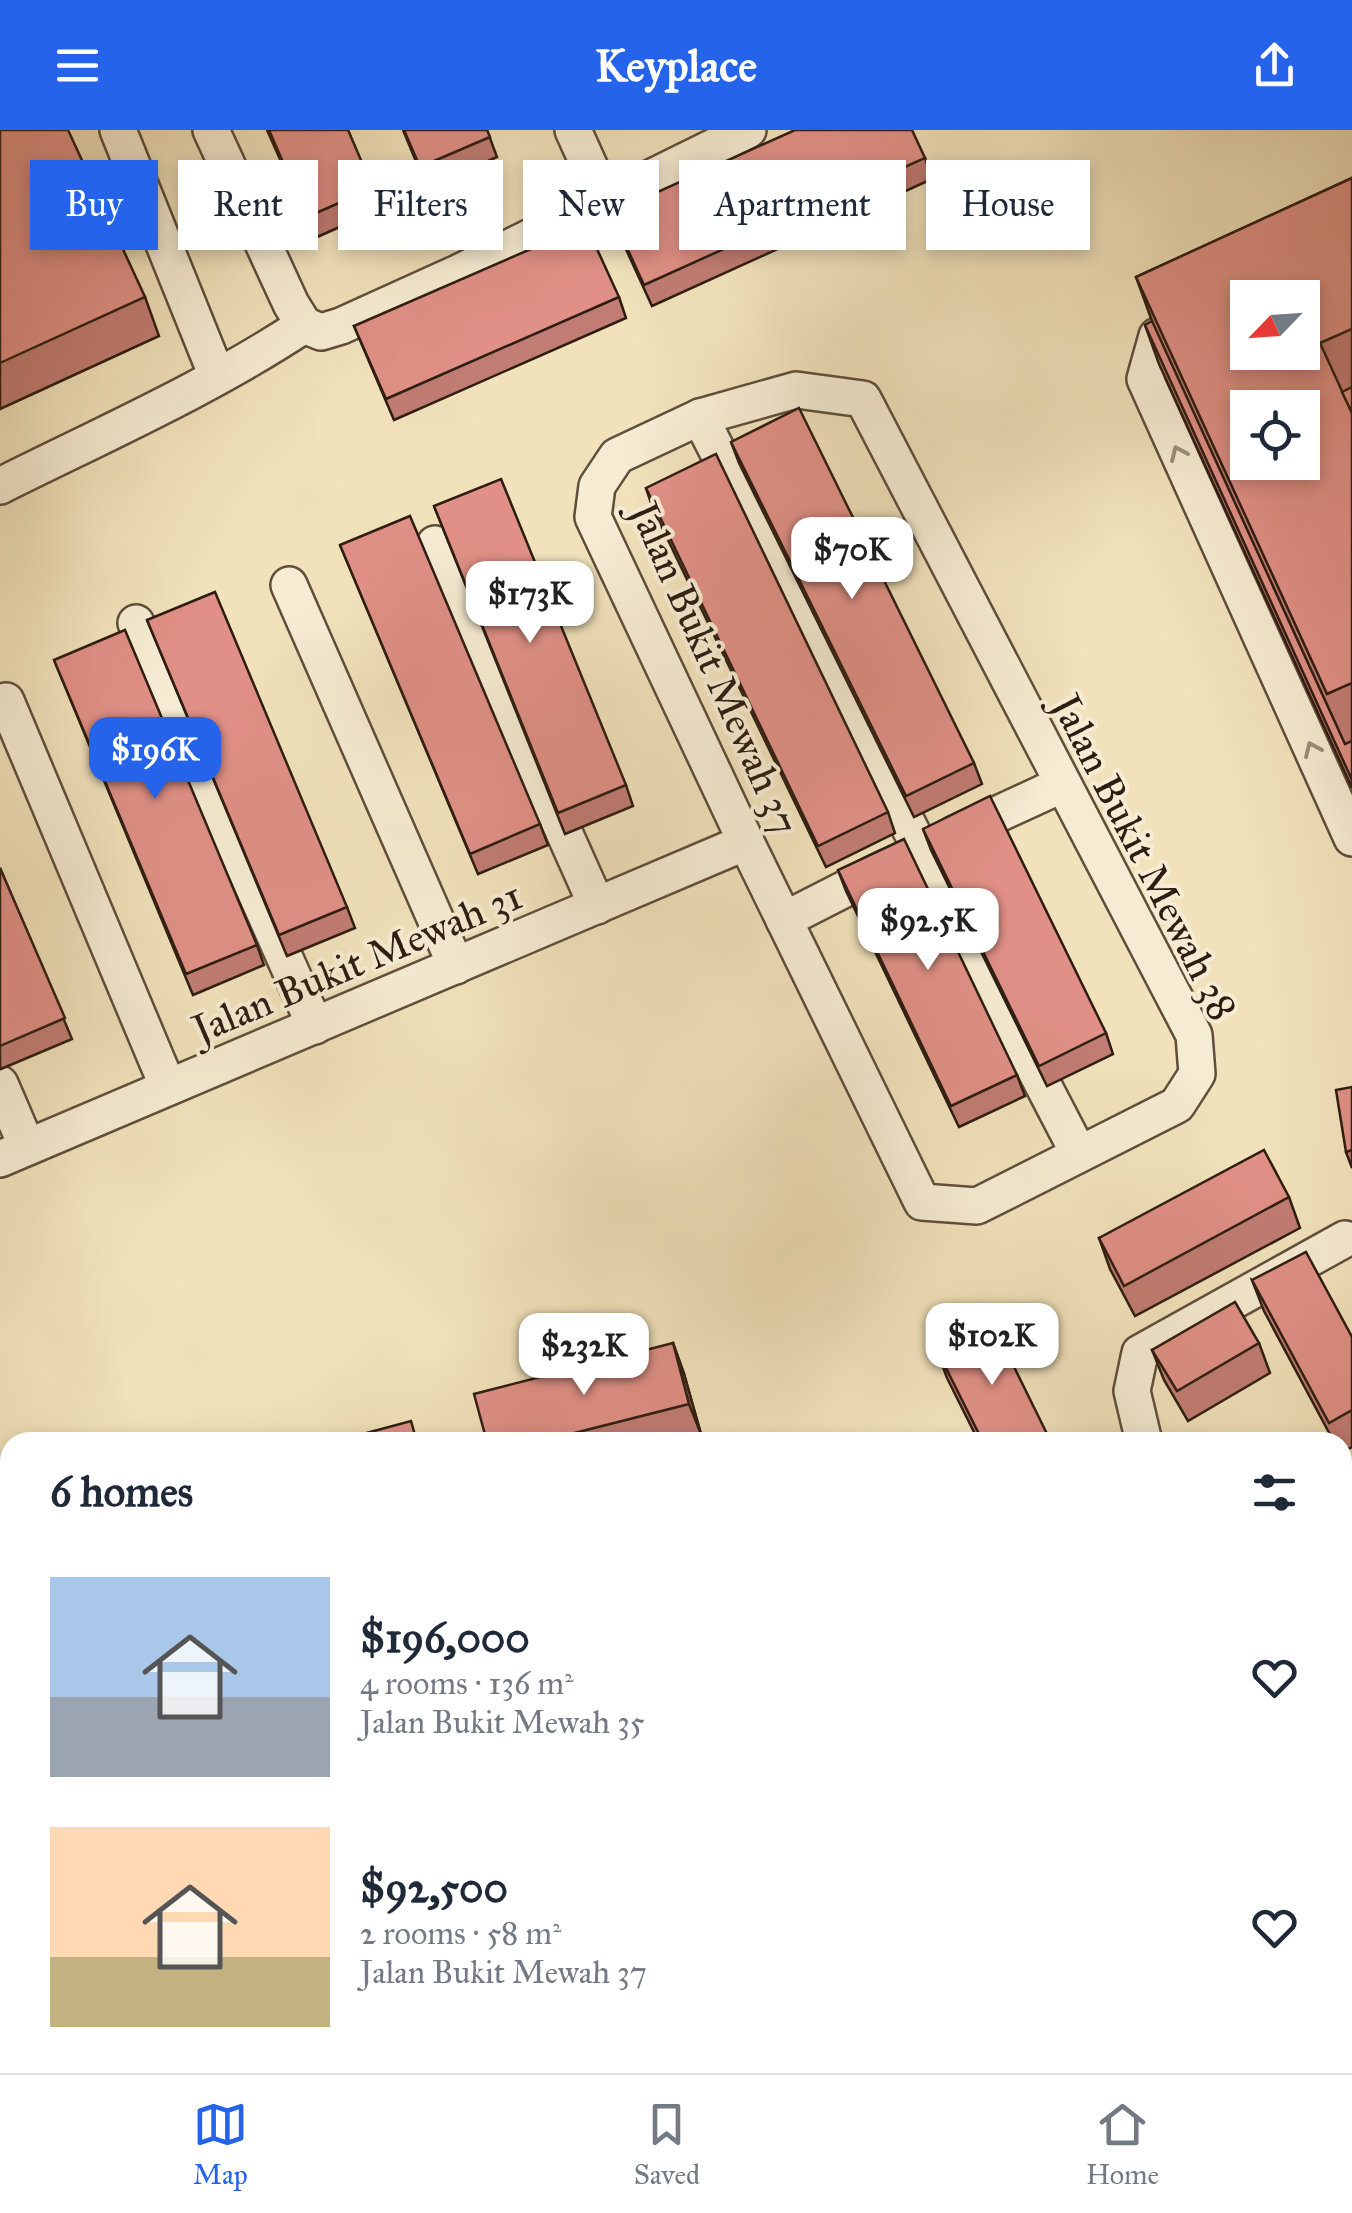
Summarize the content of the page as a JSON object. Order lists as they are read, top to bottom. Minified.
{"streets":{"street":["Jalan Bukit Mewah 37","Jalan Bukit Mewah 38","Jalan Bukit Mewah 31"]},"crossings":[["Jalan Bukit Mewah 37","Jalan Bukit Mewah 38"],["Jalan Bukit Mewah 37","Jalan Bukit Mewah 31"]],"north":"bottom left","page":{"header":"Keyplace","chip":["Buy","Rent","Filters","New","Apartment","House"],"price":["$70K","$173K","$196K","$92.5K","$102K","$232K"],"heading":"6 homes","list":[{"name":"$196,000","note":"4 rooms · 136 m² · Jalan Bukit Mewah 35"},{"name":"$92,500","note":"2 rooms · 58 m² · Jalan Bukit Mewah 37"}],"tabs":["Map","Saved","Home"]}}
